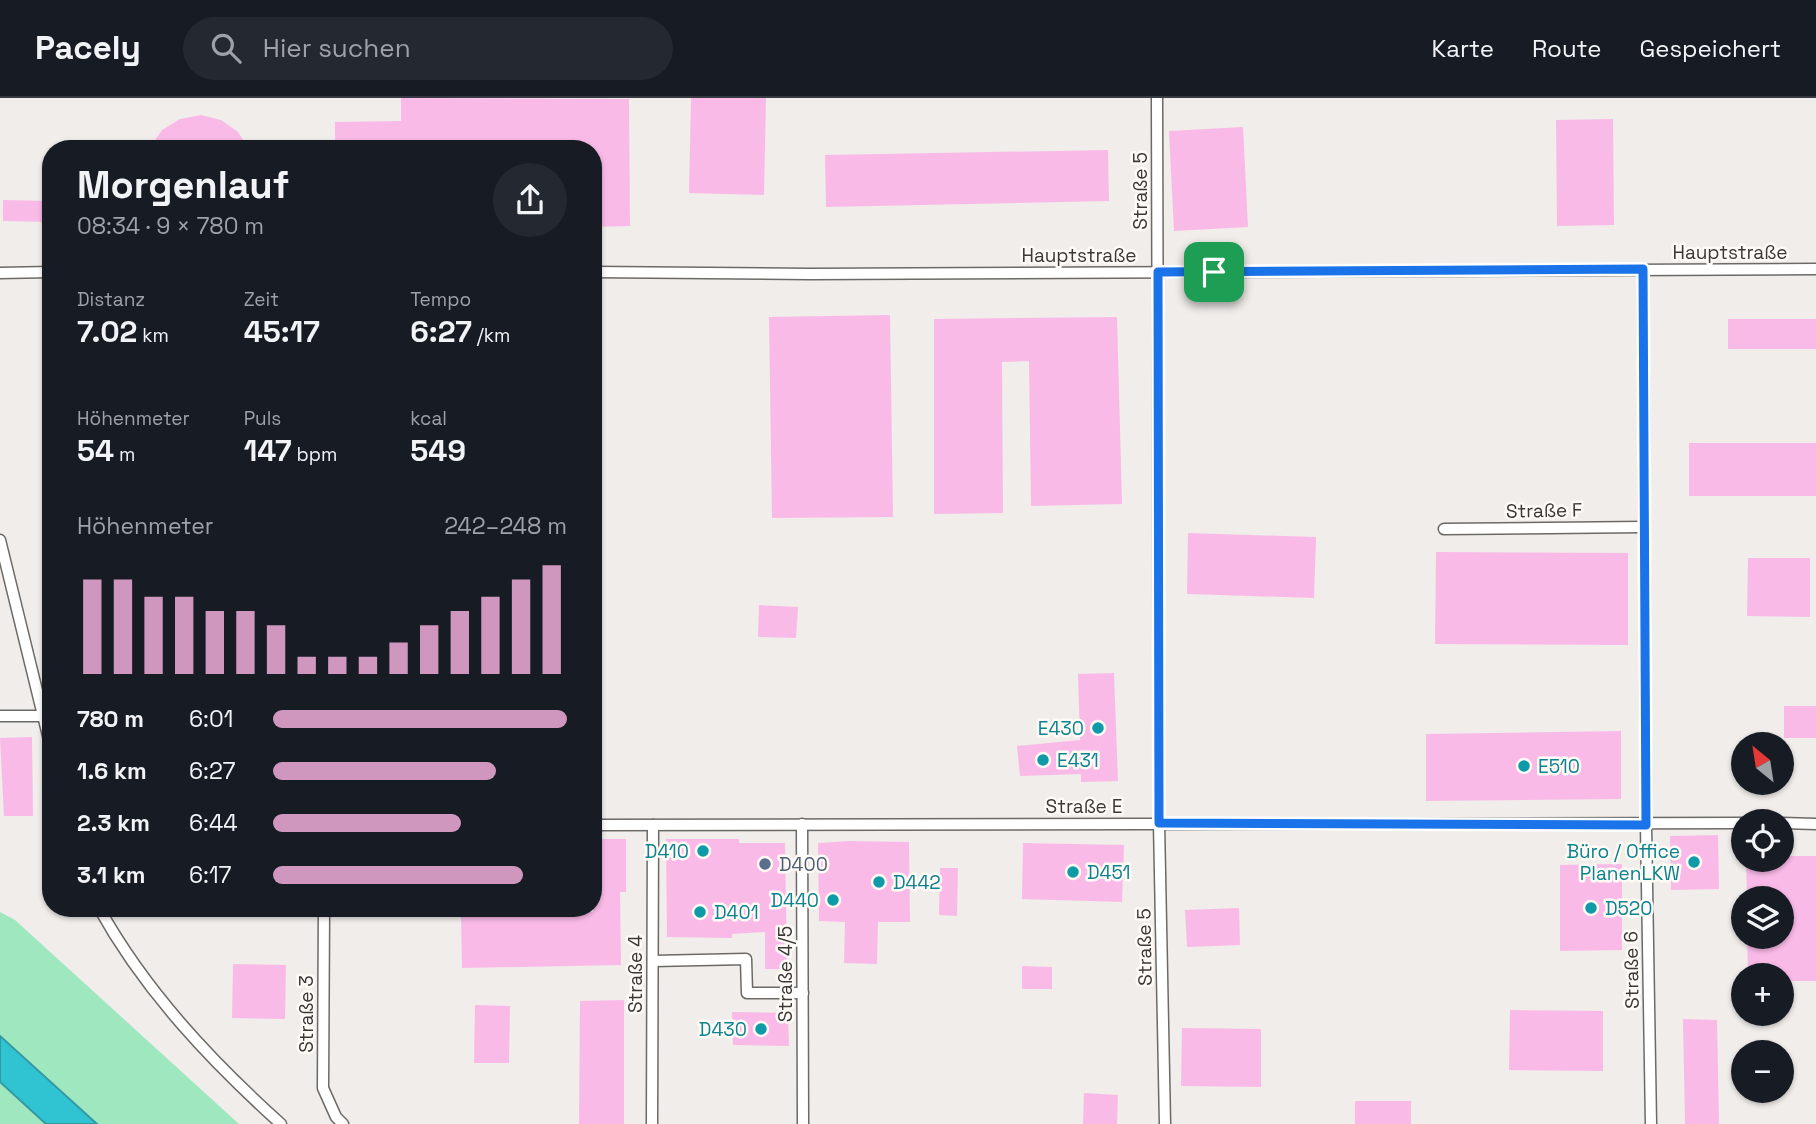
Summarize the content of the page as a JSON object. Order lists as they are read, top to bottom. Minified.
{"streets":{"lane":["Straße 5","Hauptstraße","Straße F","Straße E","Straße 6","Straße 4","Straße 4/5","Straße 3"]},"crossings":[["Straße 5","Hauptstraße"],["Straße 5","Straße E"],["Hauptstraße","Straße 6"],["Straße F","Straße 6"],["Straße E","Straße 6"],["Straße E","Straße 4"],["Straße E","Straße 4/5"]],"places":["E430","E431","E510","D410","Büro / Office PlanenLKW","D400","D451","D442","D440","D520","D401","D430"],"north":"top left","page":{"header":"Pacely","search":"Hier suchen","nav":["Karte","Route","Gespeichert"],"heading":["Morgenlauf","08:34 · 9 × 780 m"],"stats":[["Distanz","7.02 km"],["Zeit","45:17"],["Tempo","6:27 /km"],["Höhenmeter","54 m"],["Puls","147 bpm"],["kcal","549"]],"chart":["Höhenmeter","242–248 m"],"list":[{"name":"780 m","note":"6:01"},{"name":"1.6 km","note":"6:27"},{"name":"2.3 km","note":"6:44"},{"name":"3.1 km","note":"6:17"}],"map_buttons":["+","−"]}}
